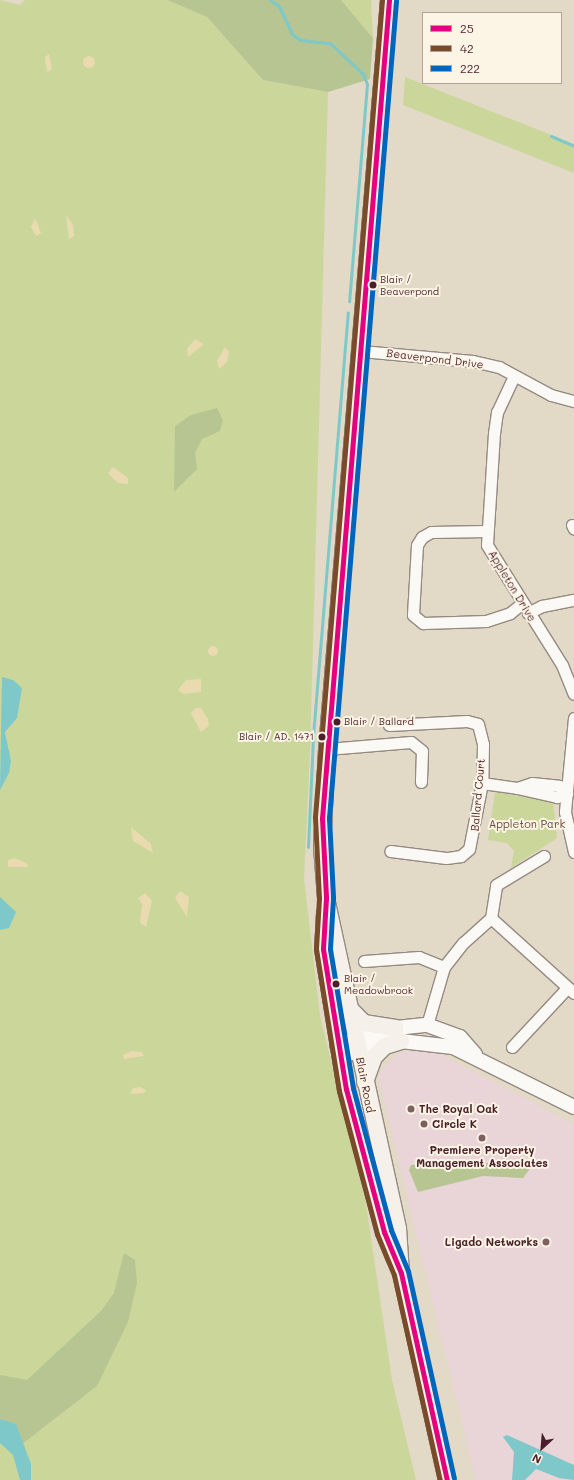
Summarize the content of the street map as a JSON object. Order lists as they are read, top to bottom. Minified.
{"streets":{"main road":["Blair Road"],"street":["Beaverpond Drive","Appleton Drive","Ballard Court"]},"crossings":[["Beaverpond Drive","Appleton Drive"],["Beaverpond Drive","Blair Road"]],"parks":["Appleton Park"],"places":["Blair / Beaverpond","Blair / Ballard","Blair / AD. 1471","Blair / Meadowbrook","The Royal Oak","Circle K","Premiere Property Management Associates","Ligado Networks"],"lines":["transit line 25","transit line 42","transit line 222"],"legend":["25","42","222"],"north":"bottom left"}
